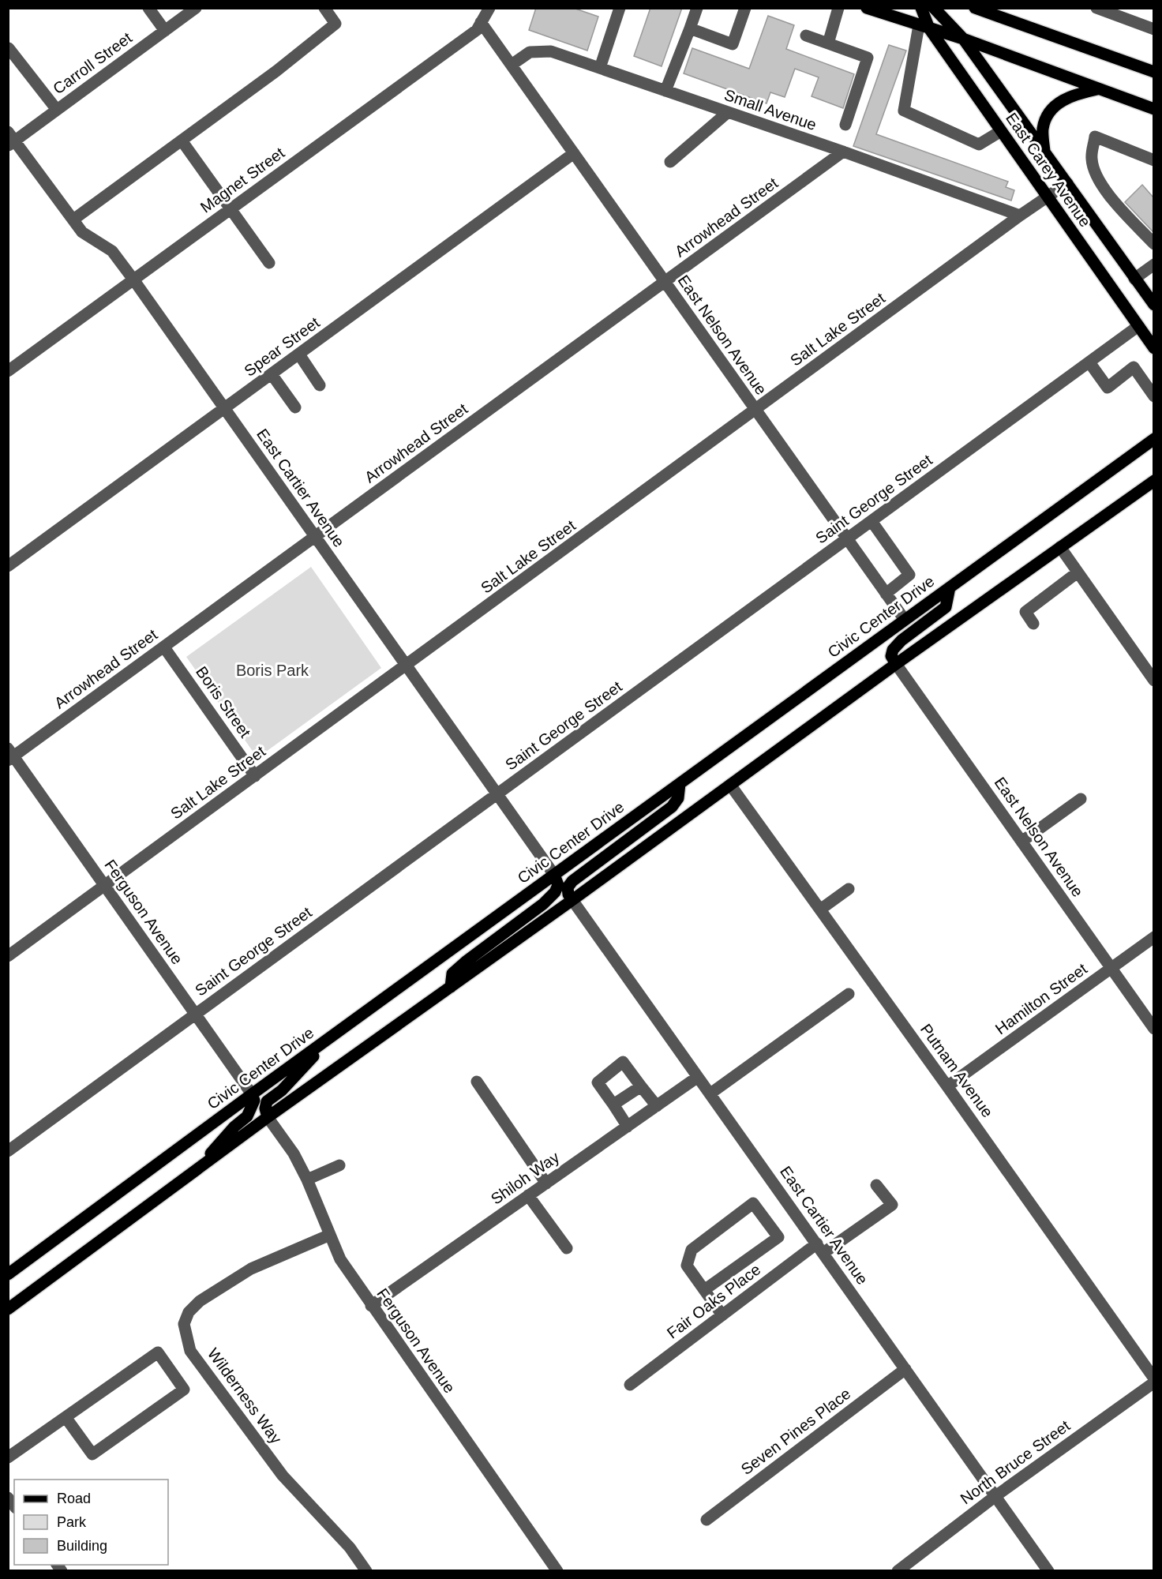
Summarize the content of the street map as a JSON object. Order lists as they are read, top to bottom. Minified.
{"streets":{"main road":["East Carey Avenue","Civic Center Drive"],"street":["Carroll Street","Small Avenue","Magnet Street","Arrowhead Street","Salt Lake Street","East Nelson Avenue","Spear Street","East Cartier Avenue","Saint George Street","Boris Street","Ferguson Avenue","Hamilton Street","Putnam Avenue","Shiloh Way","Fair Oaks Place","Wilderness Way","Seven Pines Place","North Bruce Street"]},"crossings":[["Carroll Street","East Cartier Avenue"],["Small Avenue","Arrowhead Street"],["Small Avenue","Salt Lake Street"],["Small Avenue","East Nelson Avenue"],["East Carey Avenue","Salt Lake Street"],["East Carey Avenue","Saint George Street"],["Magnet Street","East Nelson Avenue"],["Magnet Street","East Cartier Avenue"],["Arrowhead Street","East Nelson Avenue"],["Arrowhead Street","East Cartier Avenue"],["Arrowhead Street","Boris Street"],["Arrowhead Street","Ferguson Avenue"],["Salt Lake Street","East Nelson Avenue"],["Salt Lake Street","East Cartier Avenue"],["Salt Lake Street","Boris Street"],["Salt Lake Street","Ferguson Avenue"],["East Nelson Avenue","Spear Street"],["East Nelson Avenue","Saint George Street"],["East Nelson Avenue","Civic Center Drive"],["East Nelson Avenue","Hamilton Street"],["Spear Street","East Cartier Avenue"],["East Cartier Avenue","Saint George Street"],["East Cartier Avenue","Civic Center Drive"],["East Cartier Avenue","Shiloh Way"],["East Cartier Avenue","Fair Oaks Place"],["East Cartier Avenue","Seven Pines Place"],["East Cartier Avenue","North Bruce Street"],["Saint George Street","Ferguson Avenue"],["Civic Center Drive","Ferguson Avenue"],["Ferguson Avenue","Shiloh Way"],["Ferguson Avenue","Wilderness Way"],["Hamilton Street","Putnam Avenue"]],"parks":["Boris Park"],"legend":["Road","Park","Building"]}
